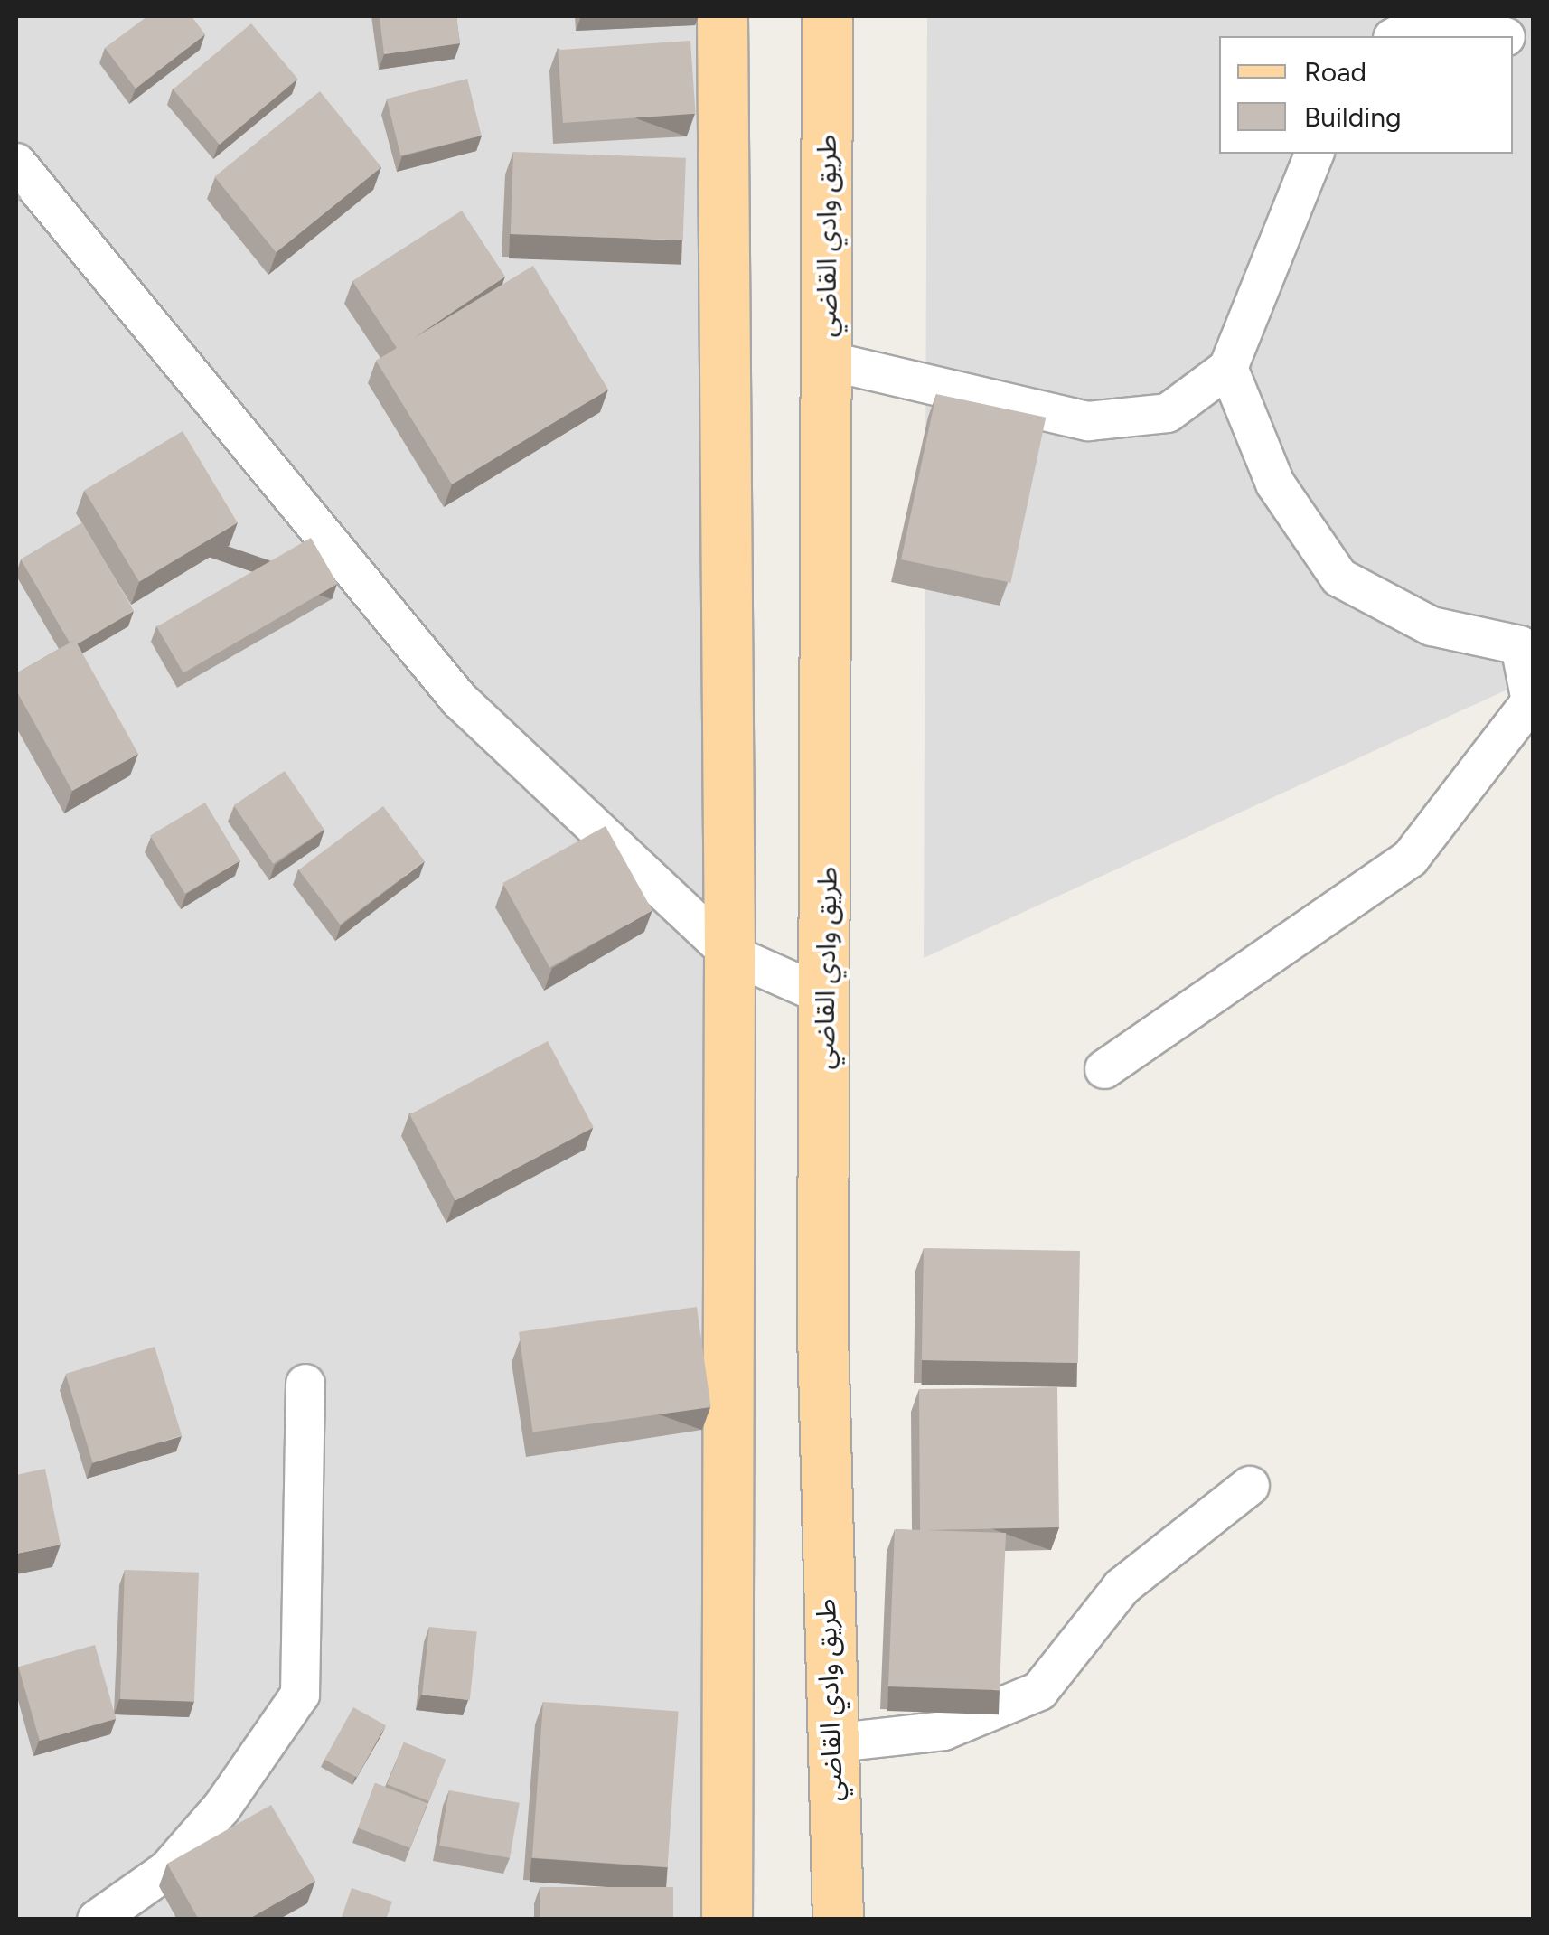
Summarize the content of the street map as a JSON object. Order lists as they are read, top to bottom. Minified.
{"streets":{"main road":["طريق وادي القاضي"]},"legend":["Road","Building"]}
